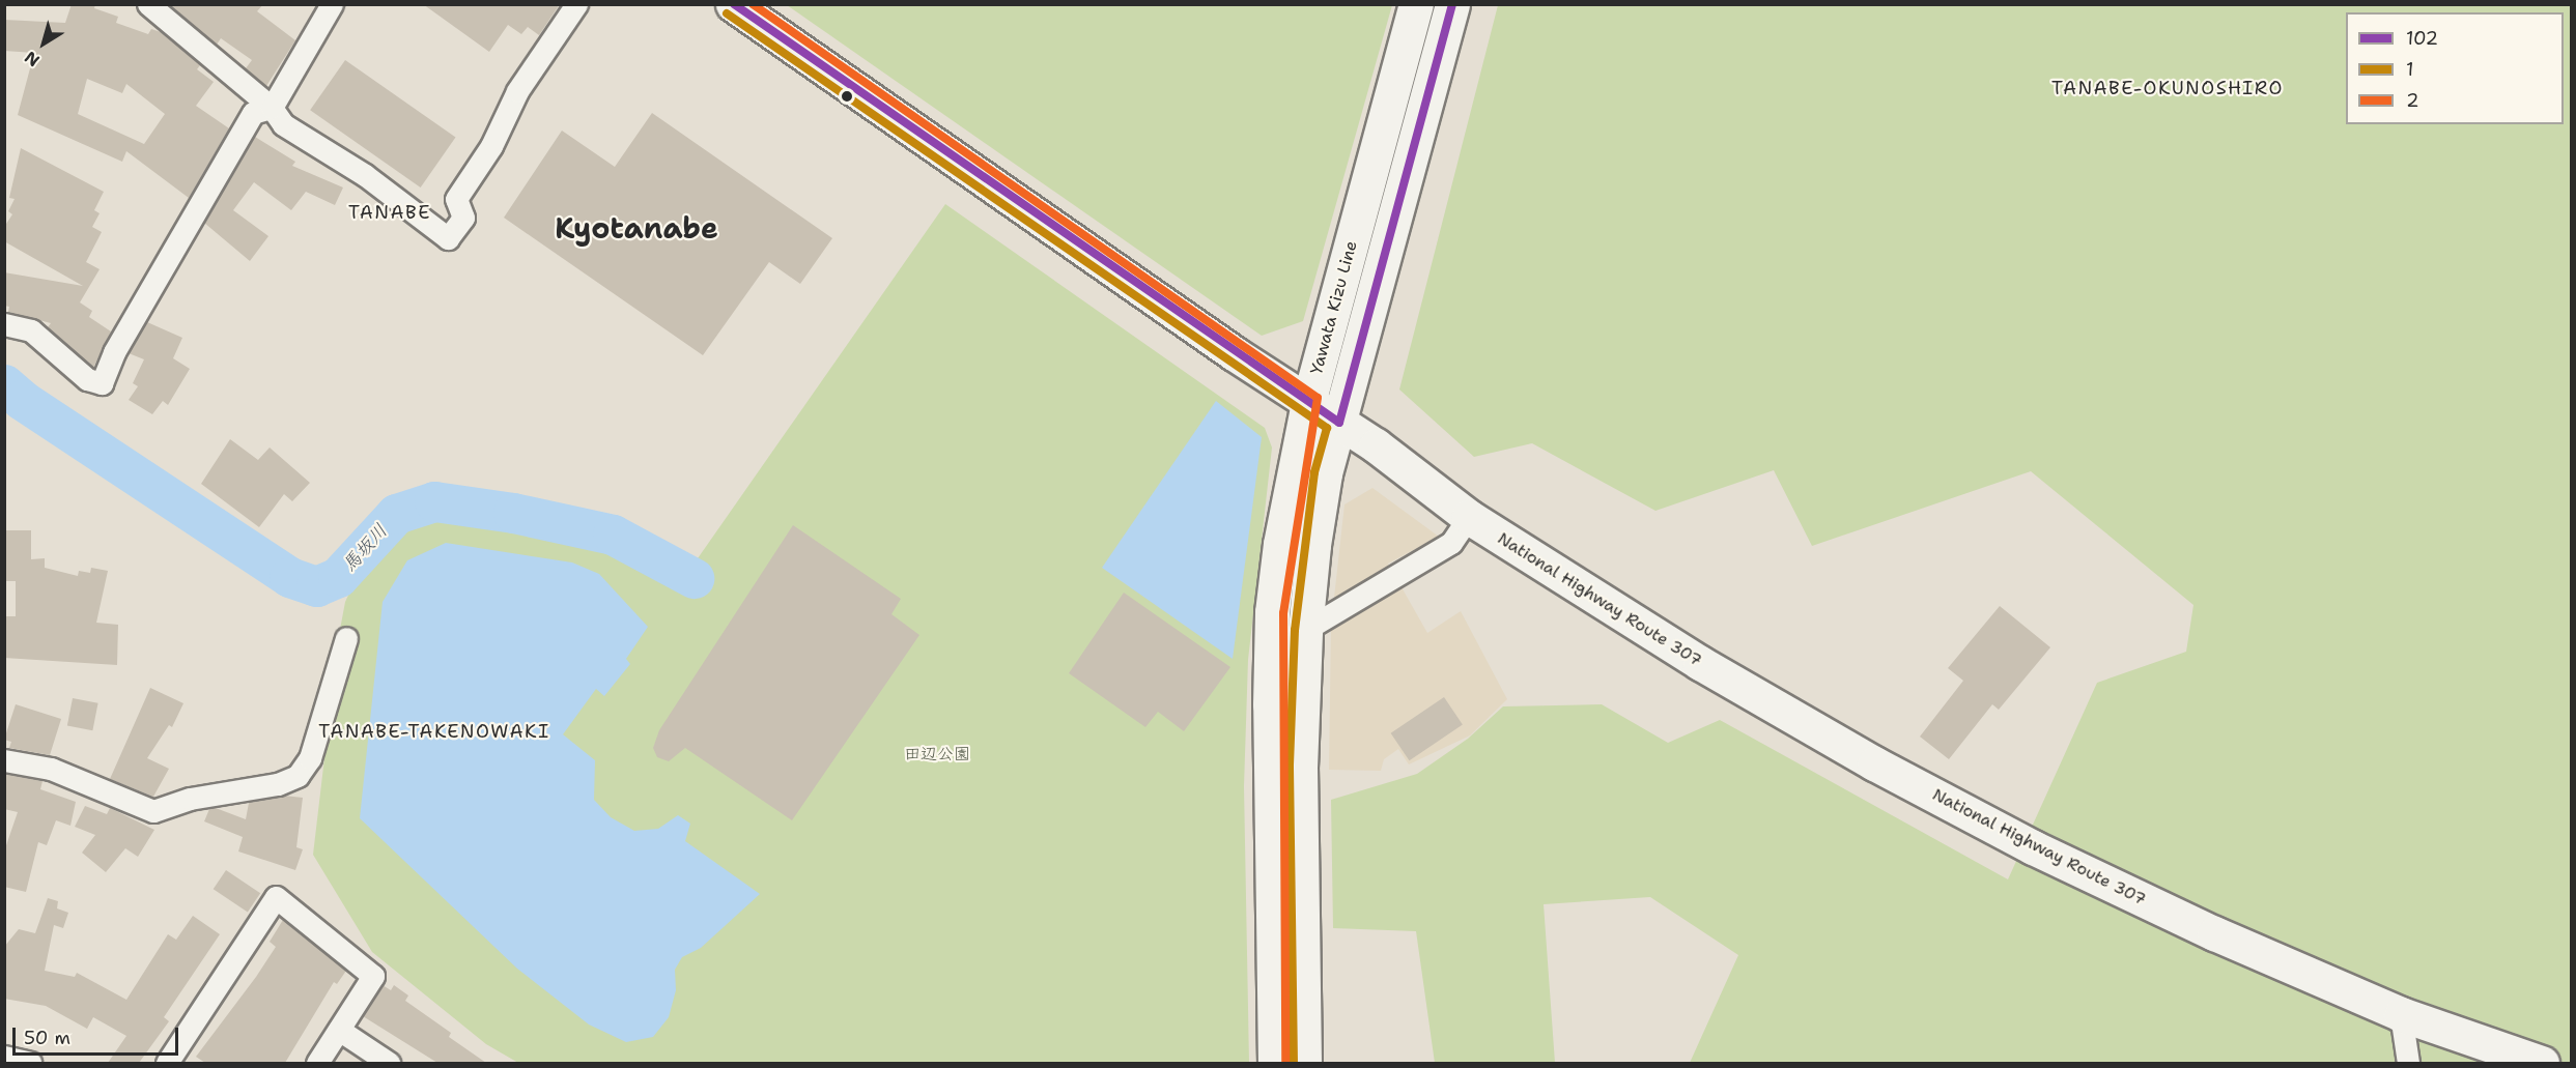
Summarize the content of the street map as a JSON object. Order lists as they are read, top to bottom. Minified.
{"streets":{"main road":["Yawata Kizu Line","National Highway Route 307"]},"crossings":[["Yawata Kizu Line","National Highway Route 307"]],"districts":["TANABE-OKUNOSHIRO","TANABE","Kyotanabe","TANABE-TAKENOWAKI"],"water":["馬坂川"],"parks":["田辺公園"],"lines":["transit line 102","transit line 2","transit line 1"],"legend":["102","1","2"],"scale_bar":"50 m","north":"bottom left"}
